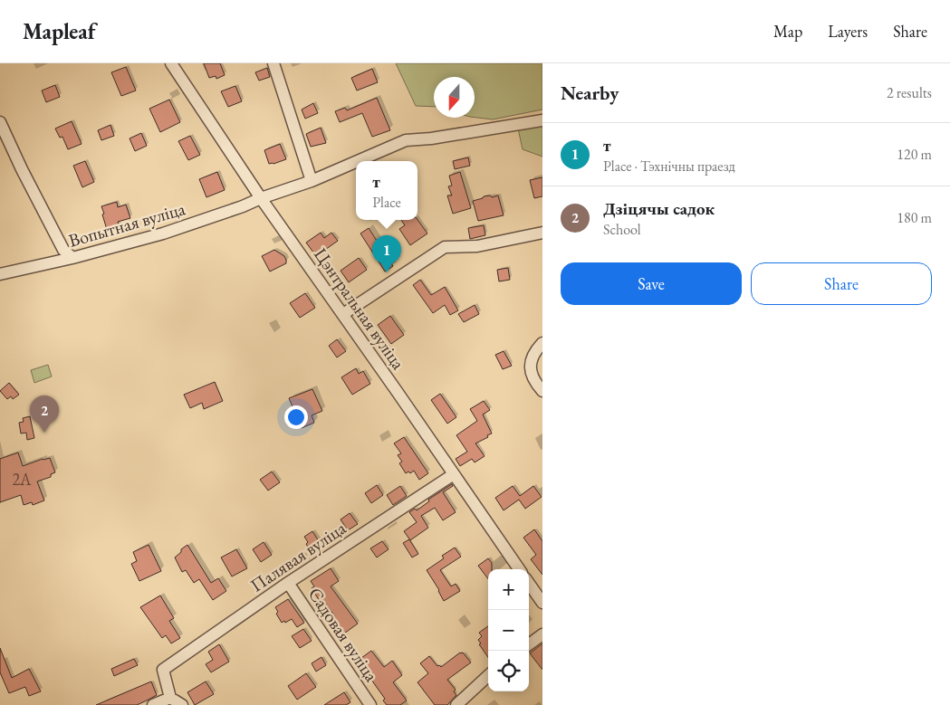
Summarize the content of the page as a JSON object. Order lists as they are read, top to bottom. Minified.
{"streets":{"street":["Вопытная вуліца","Цэнтральная вуліца","Палявая вуліца","Садовая вуліца"]},"crossings":[["Вопытная вуліца","Цэнтральная вуліца"],["Цэнтральная вуліца","Палявая вуліца"],["Палявая вуліца","Садовая вуліца"]],"house_numbers":["2А"],"north":"bottom","page":{"header":"Mapleaf","nav":["Map","Layers","Share"],"heading":["Nearby","2 results"],"list":[{"mark":"1","name":"т","note":"Place · Тэхнічны праезд","value":"120 m"},{"mark":"2","name":"Дзіцячы садок","note":"School","value":"180 m"}],"popup":["т","Place"],"pins":["1","2"],"buttons":["Save","Share"],"map_buttons":["+","−"]}}
